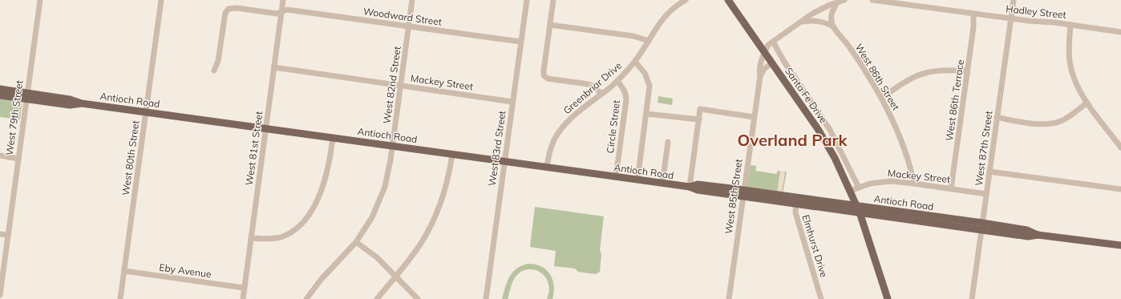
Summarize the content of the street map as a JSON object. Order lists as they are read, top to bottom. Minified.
{"streets":{"main road":["Santa Fe Drive","Antioch Road"],"street":["Hadley Street","Woodward Street","West 86th Street","Mackey Street","West 82nd Street","Greenbriar Drive","West 86th Terrace","West 79th Street","Circle Street","West 81st Street","West 83rd Street","West 87th Street","West 80th Street","West 85th Street","Elmhurst Drive","Eby Avenue"]},"crossings":[["Hadley Street","West 86th Terrace"],["Hadley Street","West 87th Street"],["Woodward Street","West 82nd Street"],["Woodward Street","West 81st Street"],["Woodward Street","West 83rd Street"],["West 86th Street","Mackey Street"],["Mackey Street","West 82nd Street"],["Mackey Street","Santa Fe Drive"],["Mackey Street","West 86th Terrace"],["Mackey Street","West 81st Street"],["Mackey Street","West 83rd Street"],["Mackey Street","West 87th Street"],["West 82nd Street","Antioch Road"],["Greenbriar Drive","Antioch Road"],["Greenbriar Drive","Circle Street"],["Santa Fe Drive","Antioch Road"],["Santa Fe Drive","West 85th Street"],["Antioch Road","West 79th Street"],["Antioch Road","Circle Street"],["Antioch Road","West 81st Street"],["Antioch Road","West 83rd Street"],["Antioch Road","West 87th Street"],["Antioch Road","West 80th Street"],["Antioch Road","West 85th Street"],["Antioch Road","Elmhurst Drive"],["West 81st Street","Eby Avenue"],["West 80th Street","Eby Avenue"]],"districts":["Overland Park"]}
